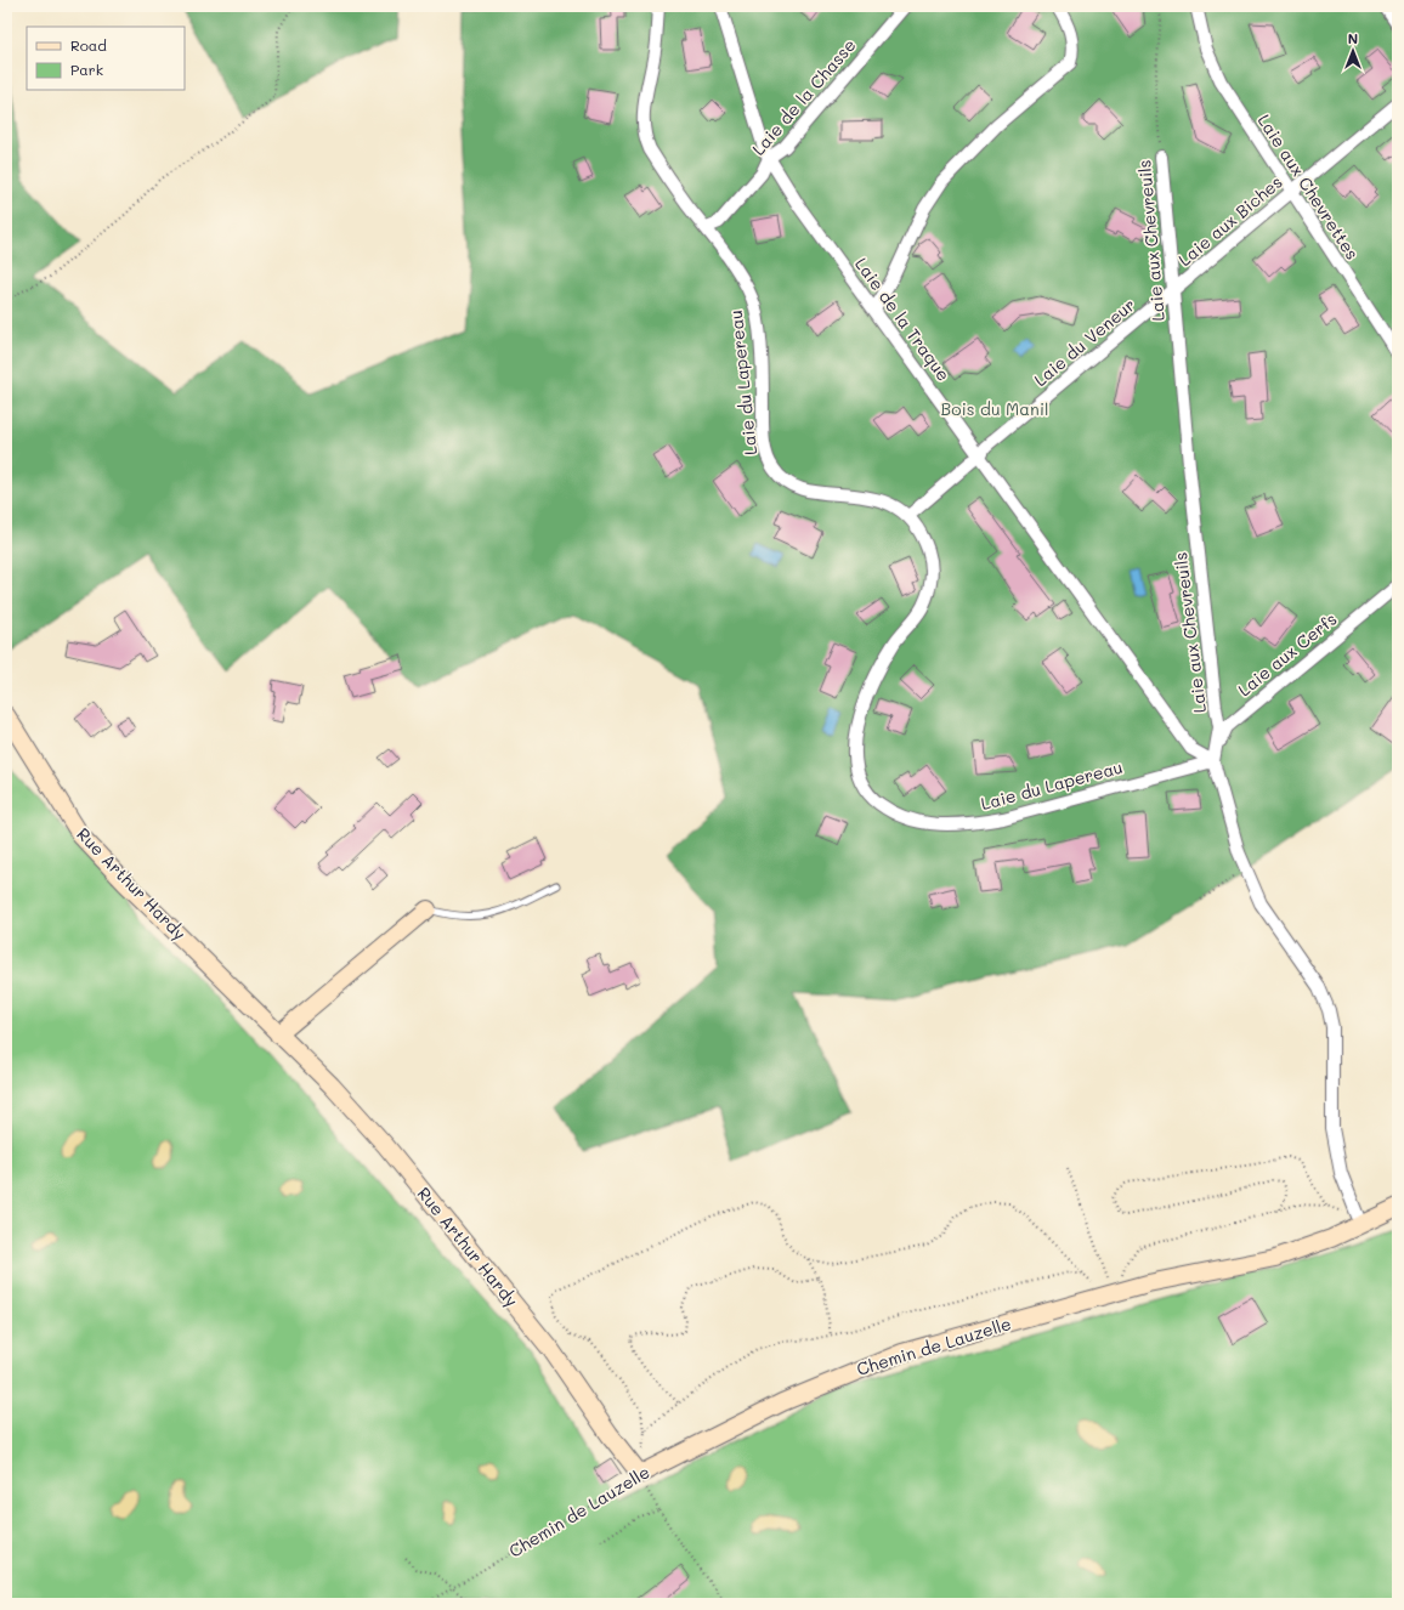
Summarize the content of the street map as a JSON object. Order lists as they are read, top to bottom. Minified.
{"streets":{"street":["Laie de la Chasse","Laie aux Chevrettes","Laie aux Biches","Laie aux Chevreuils","Laie de la Traque","Laie du Veneur","Laie du Lapereau","Laie aux Cerfs","Rue Arthur Hardy","Chemin de Lauzelle"]},"crossings":[["Laie de la Chasse","Laie de la Traque"],["Laie de la Chasse","Laie du Lapereau"],["Laie aux Chevrettes","Laie aux Biches"],["Laie aux Biches","Laie aux Chevreuils"],["Laie aux Biches","Laie du Veneur"],["Laie aux Chevreuils","Laie de la Traque"],["Laie aux Chevreuils","Laie du Veneur"],["Laie aux Chevreuils","Laie du Lapereau"],["Laie aux Chevreuils","Laie aux Cerfs"],["Laie aux Chevreuils","Chemin de Lauzelle"],["Laie de la Traque","Laie du Veneur"],["Laie de la Traque","Laie du Lapereau"],["Laie de la Traque","Laie aux Cerfs"],["Laie du Veneur","Laie du Lapereau"],["Laie du Lapereau","Laie aux Cerfs"],["Rue Arthur Hardy","Chemin de Lauzelle"]],"parks":["Bois du Manil"],"legend":["Road","Park"],"north":"top"}
